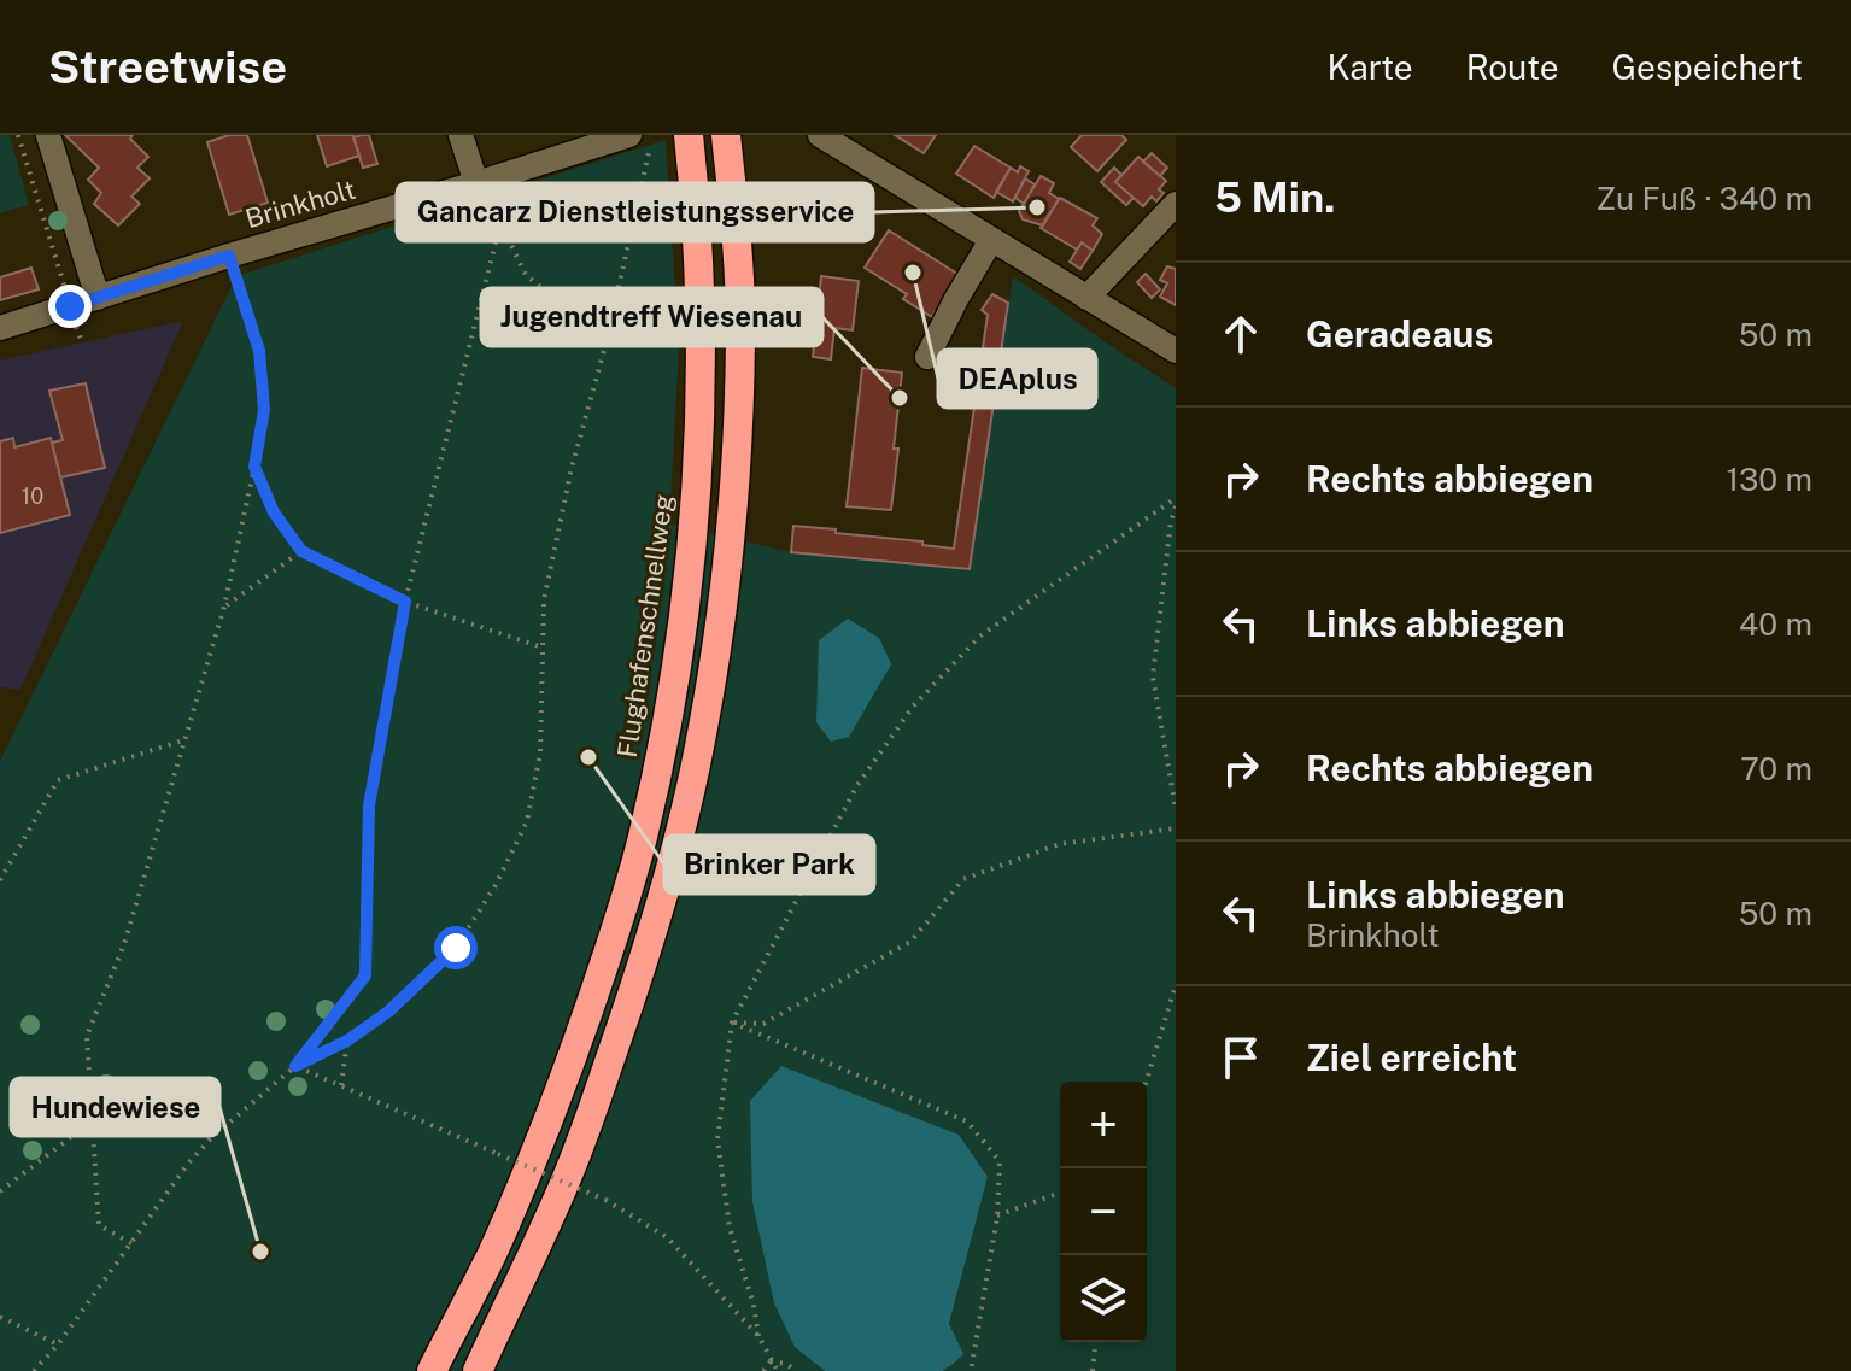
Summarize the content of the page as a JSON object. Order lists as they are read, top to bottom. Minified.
{"streets":{"highway":["Flughafenschnellweg"],"street":["Brinkholt"]},"places":["Gancarz Dienstleistungsservice","DEAplus","Jugendtreff Wiesenau","Brinker Park","Hundewiese"],"house_numbers":["10"],"page":{"header":"Streetwise","nav":["Karte","Route","Gespeichert"],"heading":["5 Min.","Zu Fuß · 340 m"],"list":[["Geradeaus","50 m"],["Rechts abbiegen","130 m"],["Links abbiegen","40 m"],["Rechts abbiegen","70 m"],["Links abbiegen","Brinkholt","50 m"],"Ziel erreicht"],"map_buttons":["+","−"]}}
